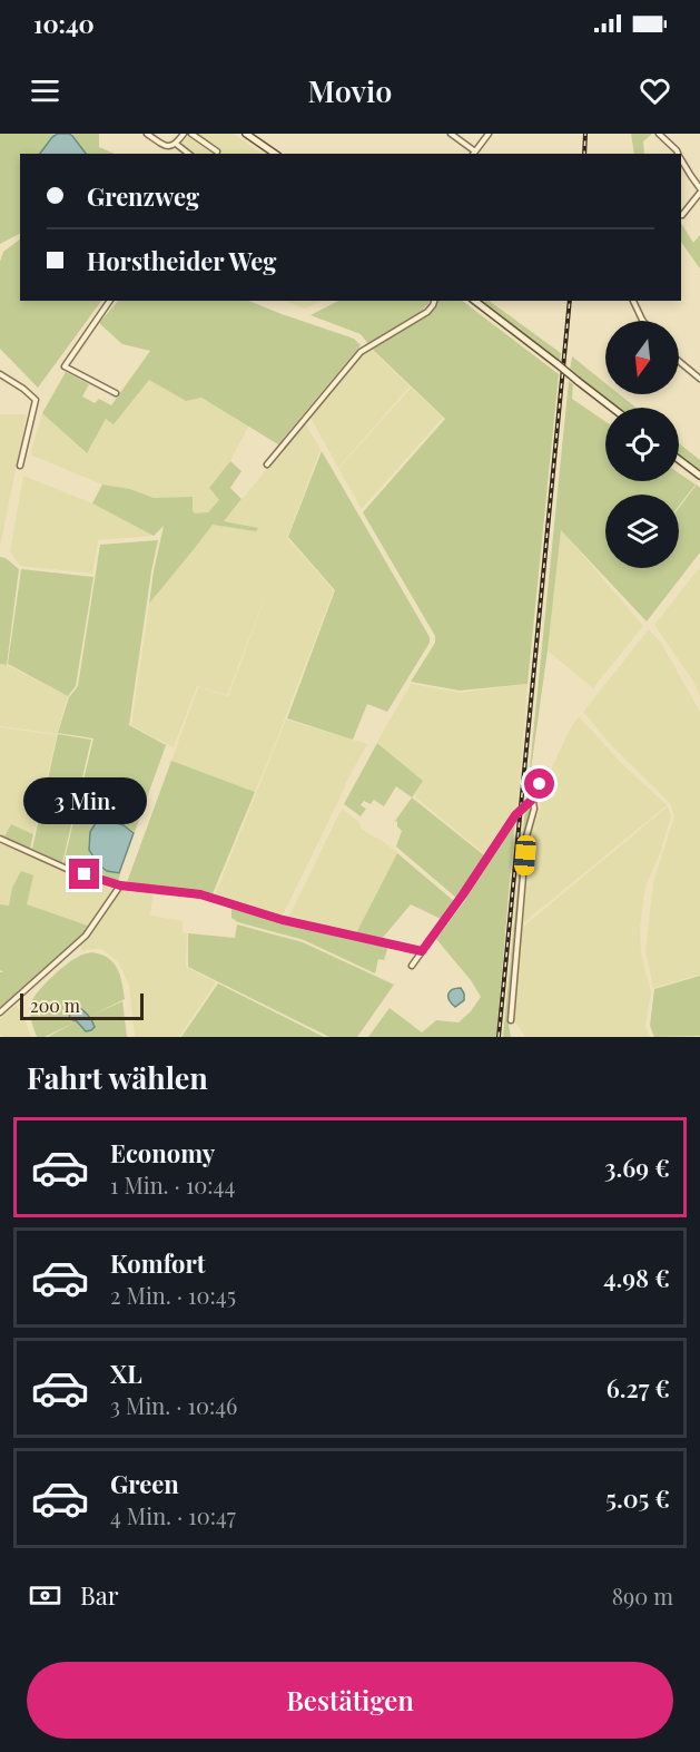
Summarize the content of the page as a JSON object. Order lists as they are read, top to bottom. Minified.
{"scale_bar":"200 m","north":"bottom","page":{"status":"10:40","header":"Movio","banner":["Grenzweg","Horstheider Weg"],"bubble":"3 Min.","scale":"200 m","heading":"Fahrt wählen","list":[{"name":"Economy","note":"1 Min. · 10:44","value":"3.69 €"},{"name":"Komfort","note":"2 Min. · 10:45","value":"4.98 €"},{"name":"XL","note":"3 Min. · 10:46","value":"6.27 €"},{"name":"Green","note":"4 Min. · 10:47","value":"5.05 €"}],"pay":["Bar","890 m"],"buttons":"Bestätigen"}}
